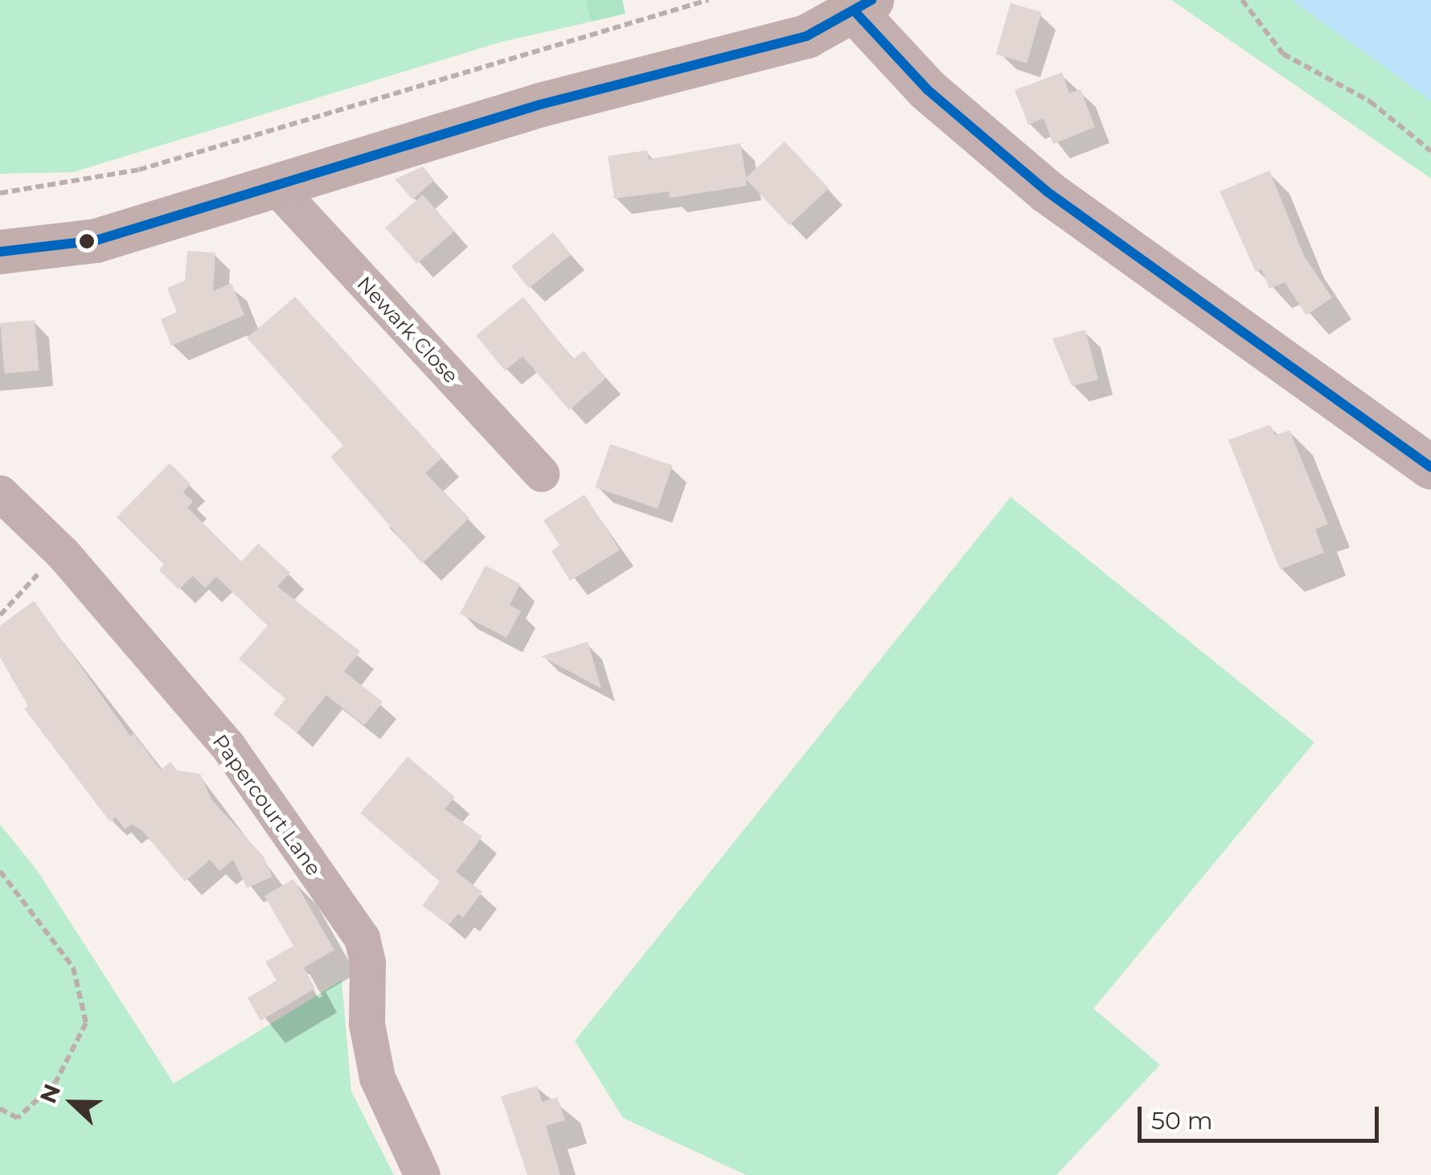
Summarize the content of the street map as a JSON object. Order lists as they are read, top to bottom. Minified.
{"streets":{"street":["Newark Close","Papercourt Lane"]},"scale_bar":"50 m","north":"left"}
